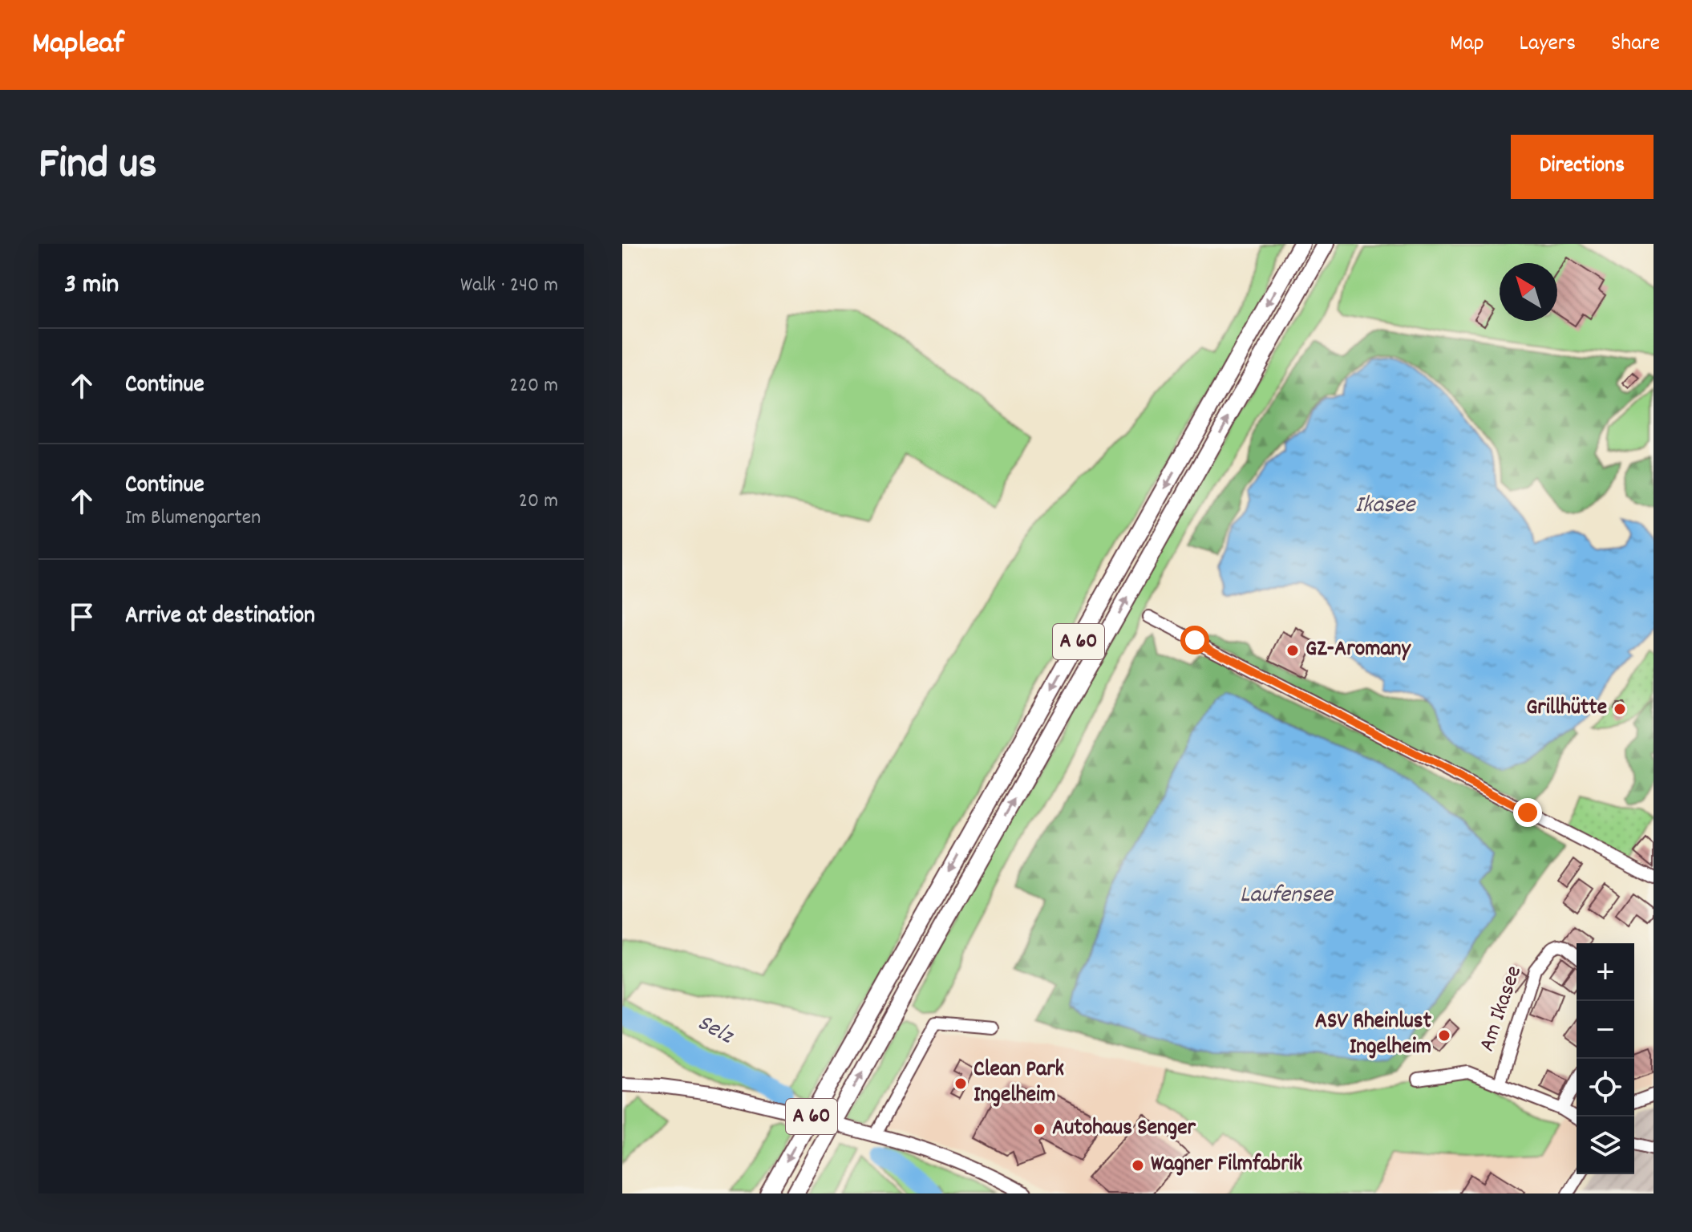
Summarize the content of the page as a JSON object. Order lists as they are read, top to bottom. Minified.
{"streets":{"highway":["A 60"],"street":["Am Ikasee"]},"water":["Ikasee","Laufensee","Selz"],"places":["GZ-Aromany","Grillhütte","ASV Rheinlust Ingelheim","Clean Park Ingelheim","Autohaus Senger","Wagner Filmfabrik"],"north":"top left","page":{"header":"Mapleaf","nav":["Map","Layers","Share"],"title":"Find us","buttons":"Directions","heading":["3 min","Walk · 240 m"],"list":[["Continue","220 m"],["Continue","Im Blumengarten","20 m"],"Arrive at destination"],"map_buttons":["+","−"]}}
